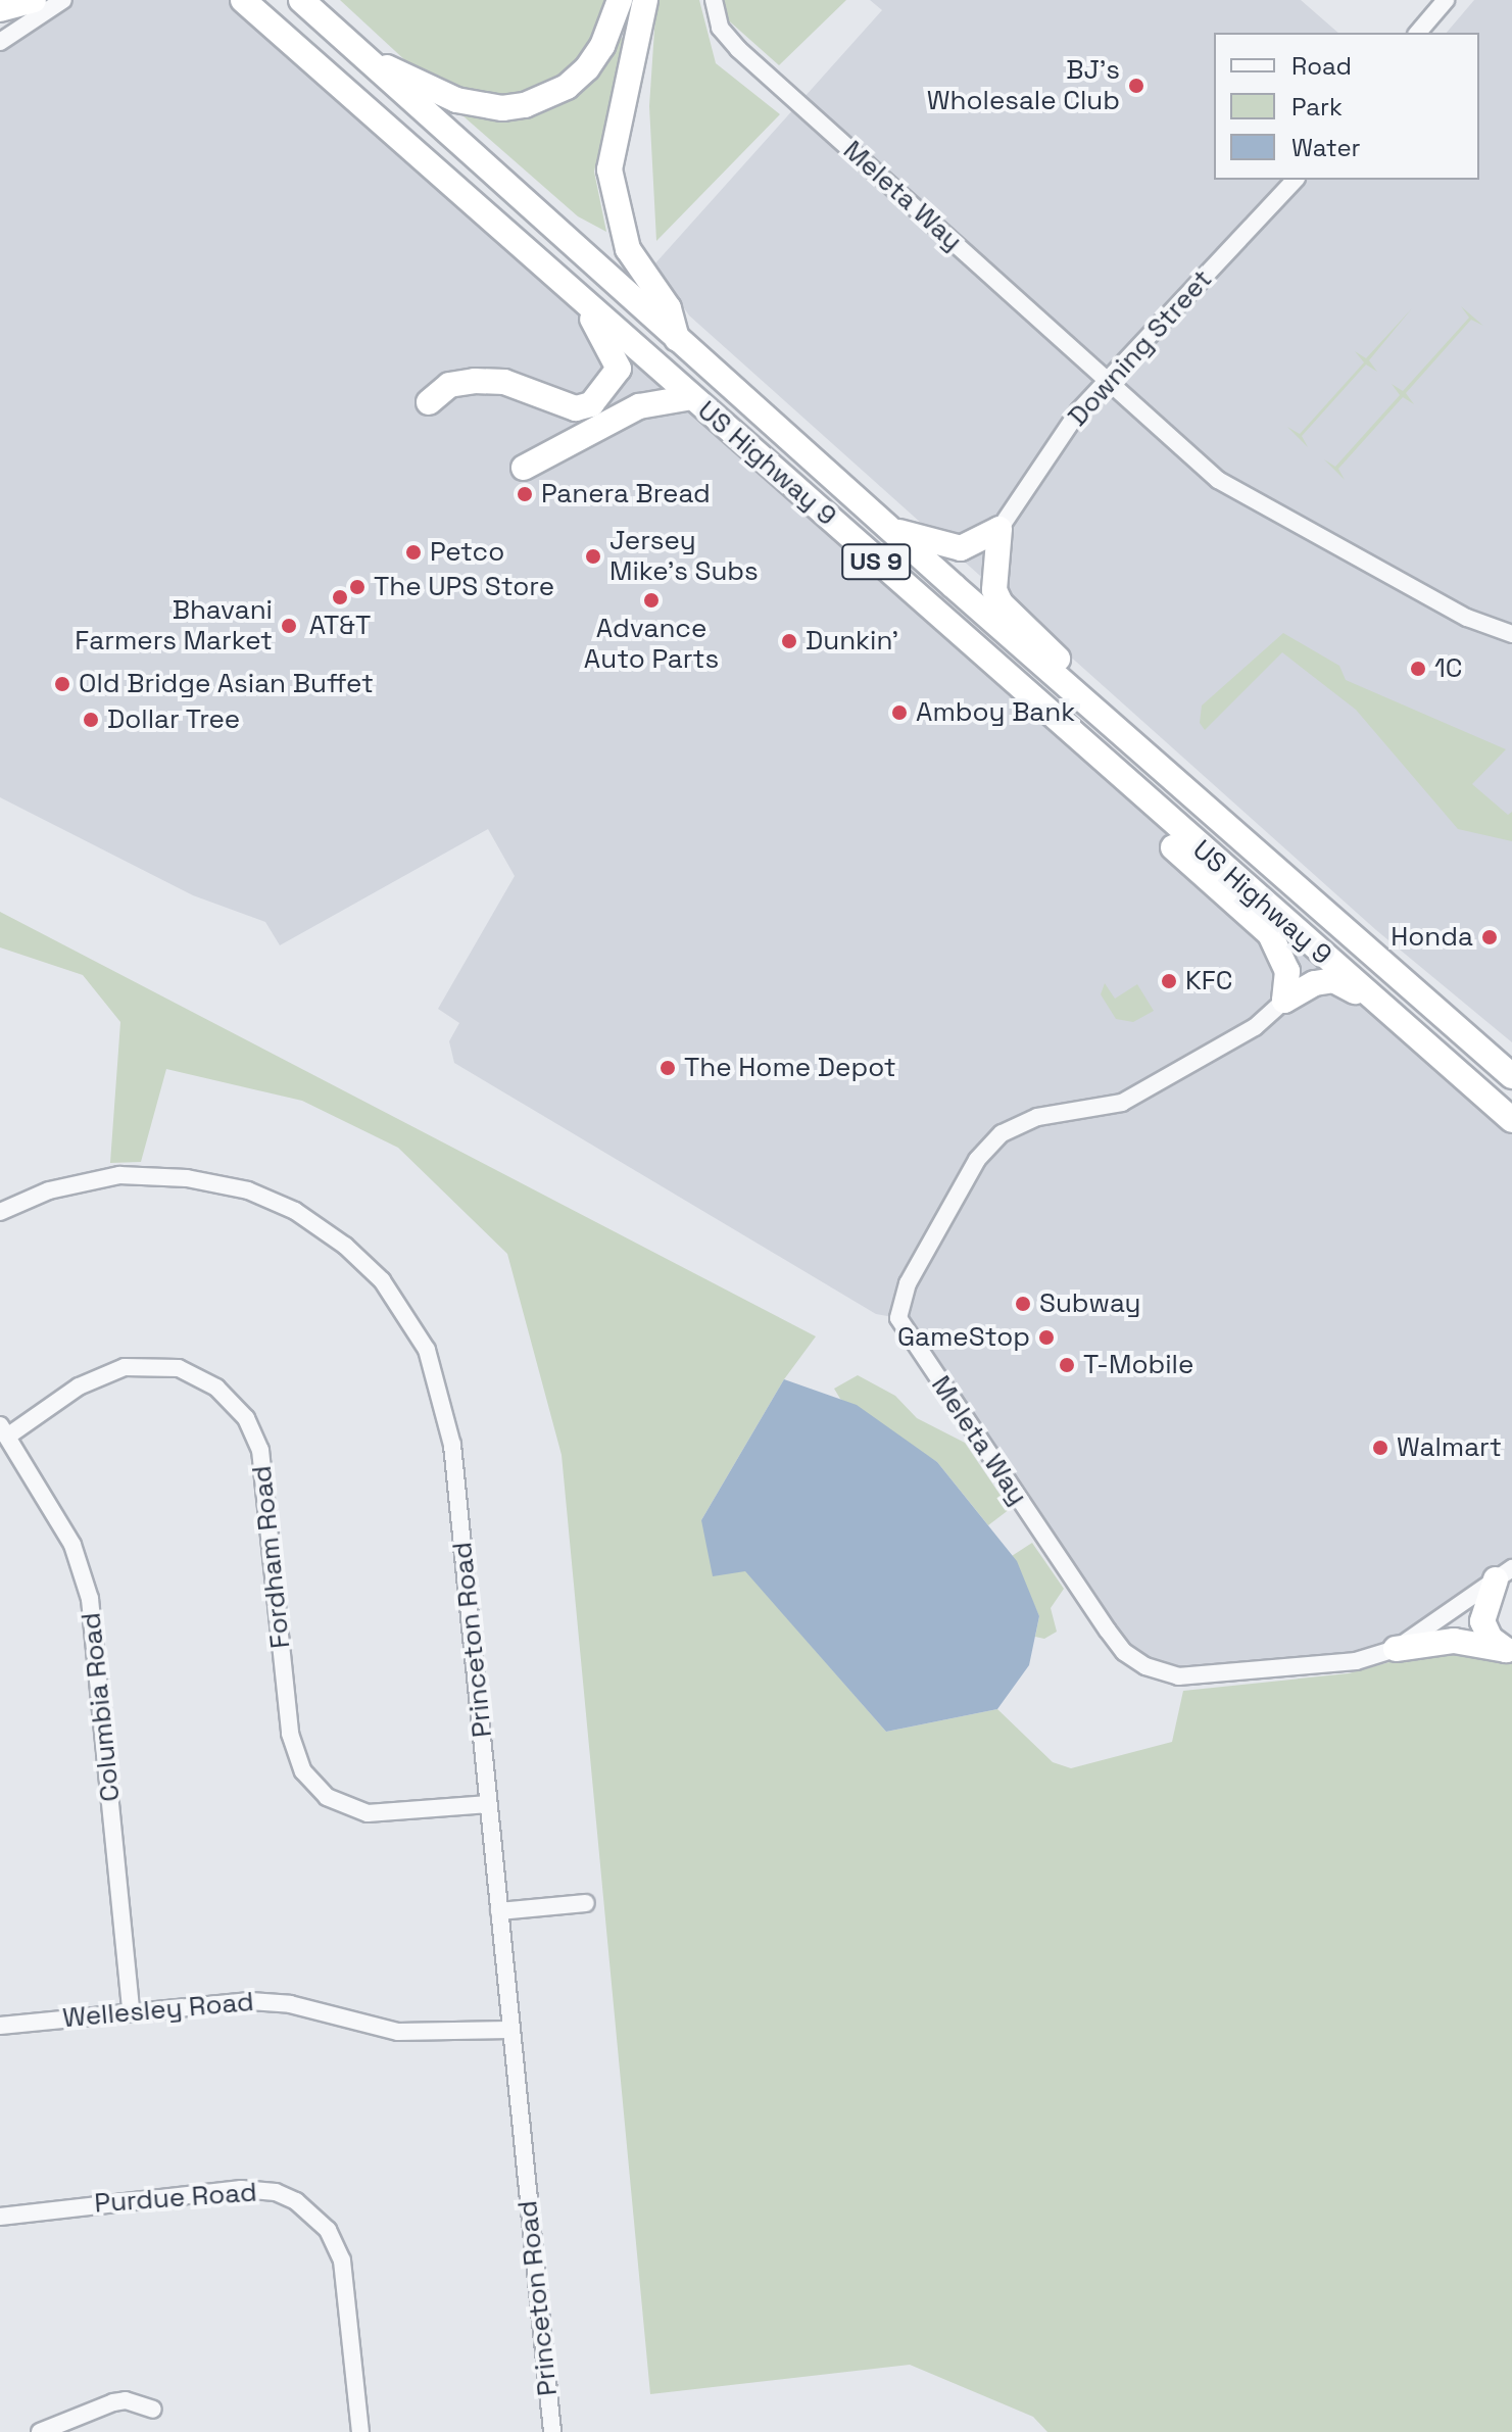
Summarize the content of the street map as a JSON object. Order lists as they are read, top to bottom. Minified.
{"streets":{"highway":["US Highway 9","US 9"],"street":["Meleta Way","Downing Street","Fordham Road","Princeton Road","Columbia Road","Wellesley Road","Purdue Road"]},"crossings":[["Meleta Way","Downing Street"],["Fordham Road","Princeton Road"],["Fordham Road","Columbia Road"],["Princeton Road","Wellesley Road"],["Columbia Road","Wellesley Road"]],"places":["BJ's Wholesale Club","Panera Bread","Petco","Jersey Mike's Subs","The UPS Store","AT&T","Advance Auto Parts","Bhavani Farmers Market","Dunkin'","1C","Old Bridge Asian Buffet","Amboy Bank","Dollar Tree","Honda","KFC","The Home Depot","Subway","GameStop","T-Mobile","Walmart"],"legend":["Road","Park","Water"]}
